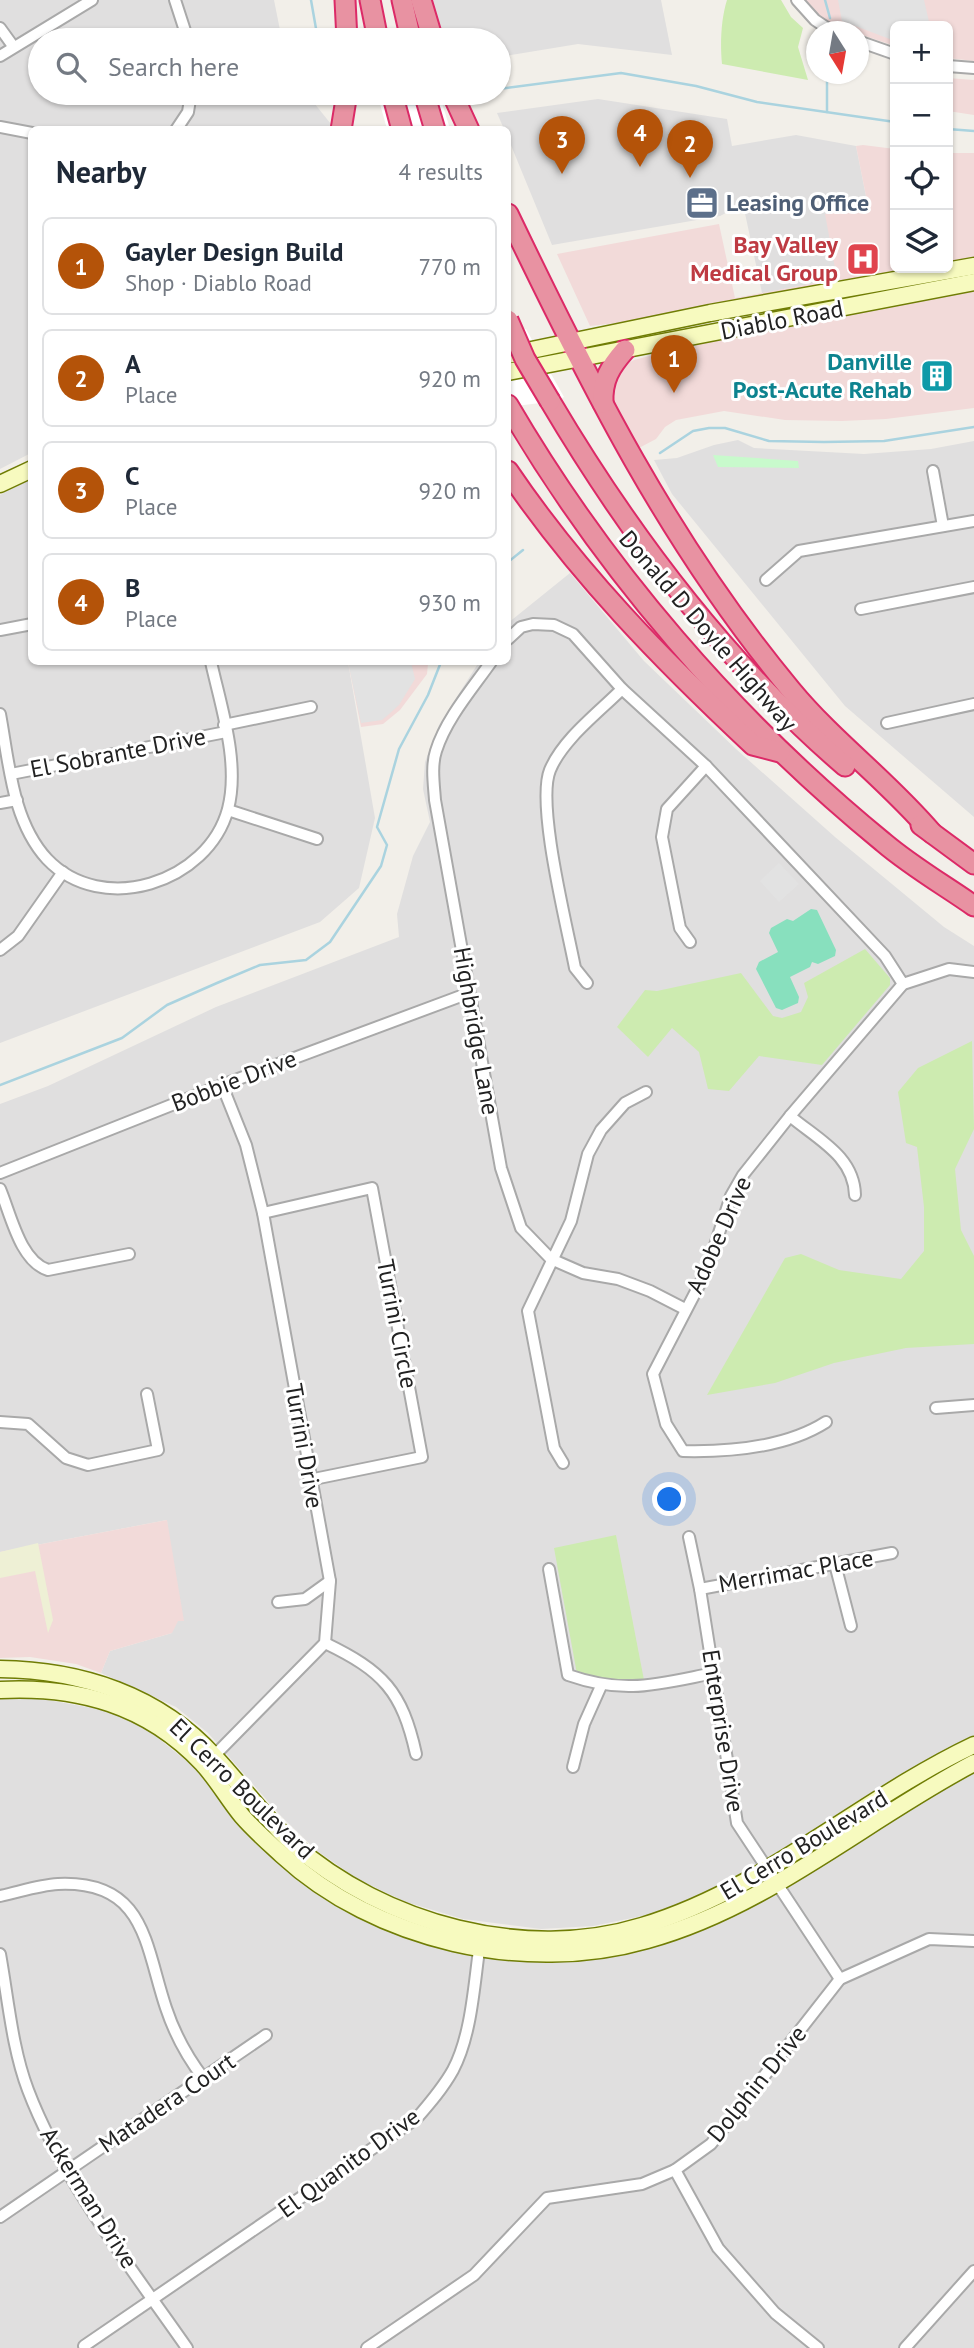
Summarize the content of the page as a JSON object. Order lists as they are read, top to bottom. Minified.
{"streets":{"highway":["Donald D Doyle Highway"],"street":["Diablo Road","El Sobrante Drive","Highbridge Lane","Bobbie Drive","Adobe Drive","Turrini Circle","Turrini Drive","Merrimac Place","Enterprise Drive","El Cerro Boulevard","Dolphin Drive","Matadera Court","El Quanito Drive","Ackerman Drive"]},"crossings":[["Highbridge Lane","Bobbie Drive"],["Highbridge Lane","Adobe Drive"],["Bobbie Drive","Turrini Drive"],["Turrini Circle","Turrini Drive"],["Merrimac Place","Enterprise Drive"],["Enterprise Drive","El Cerro Boulevard"],["Enterprise Drive","Dolphin Drive"],["El Cerro Boulevard","El Quanito Drive"],["Matadera Court","Ackerman Drive"],["El Quanito Drive","Ackerman Drive"]],"places":{"office":["Leasing Office"],"hospital":["Bay Valley Medical Group"],"building":["Danville Post-Acute Rehab"]},"north":"bottom","page":{"map_buttons":["+","−"],"search":"Search here","pins":["4","3","2","1"],"heading":["Nearby","4 results"],"list":[{"mark":"1","name":"Gayler Design Build","note":"Shop · Diablo Road","value":"770 m"},{"mark":"2","name":"A","note":"Place","value":"920 m"},{"mark":"3","name":"C","note":"Place","value":"920 m"},{"mark":"4","name":"B","note":"Place","value":"930 m"}]}}
